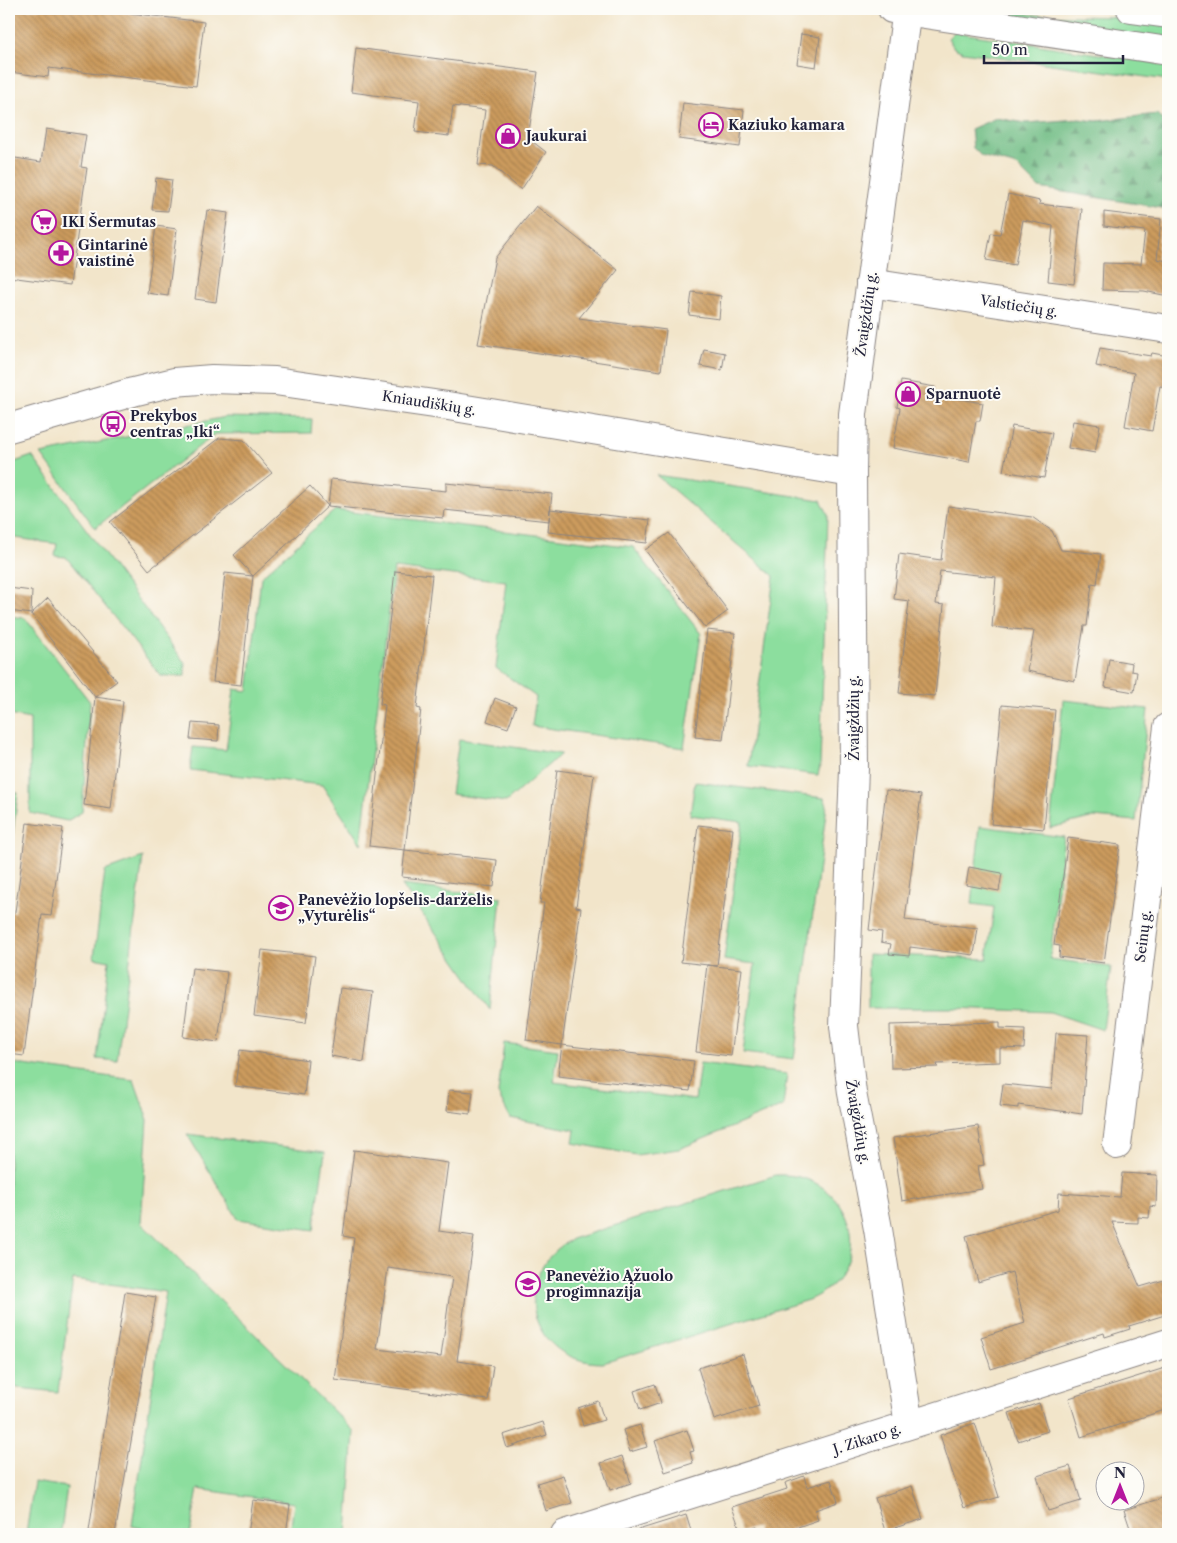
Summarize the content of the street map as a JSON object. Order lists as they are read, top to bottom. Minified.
{"streets":{"main road":["Valstiečių g.","Žvaigždžių g.","Kniaudiškių g.","Seinų g.","J. Zikaro g."]},"crossings":[["Valstiečių g.","Žvaigždžių g."],["Žvaigždžių g.","Kniaudiškių g."],["Žvaigždžių g.","J. Zikaro g."]],"places":{"hotel":["Kaziuko kamara"],"shop":["Jaukurai","Sparnuotė"],"supermarket":["IKI Šermutas"],"pharmacy":["Gintarinė vaistinė"],"bus stop":["Prekybos centras „Iki“"],"school or university":["Panevėžio lopšelis-darželis „Vyturėlis“","Panevėžio Ąžuolo progimnazija"]},"scale_bar":"50 m","north":"top"}
